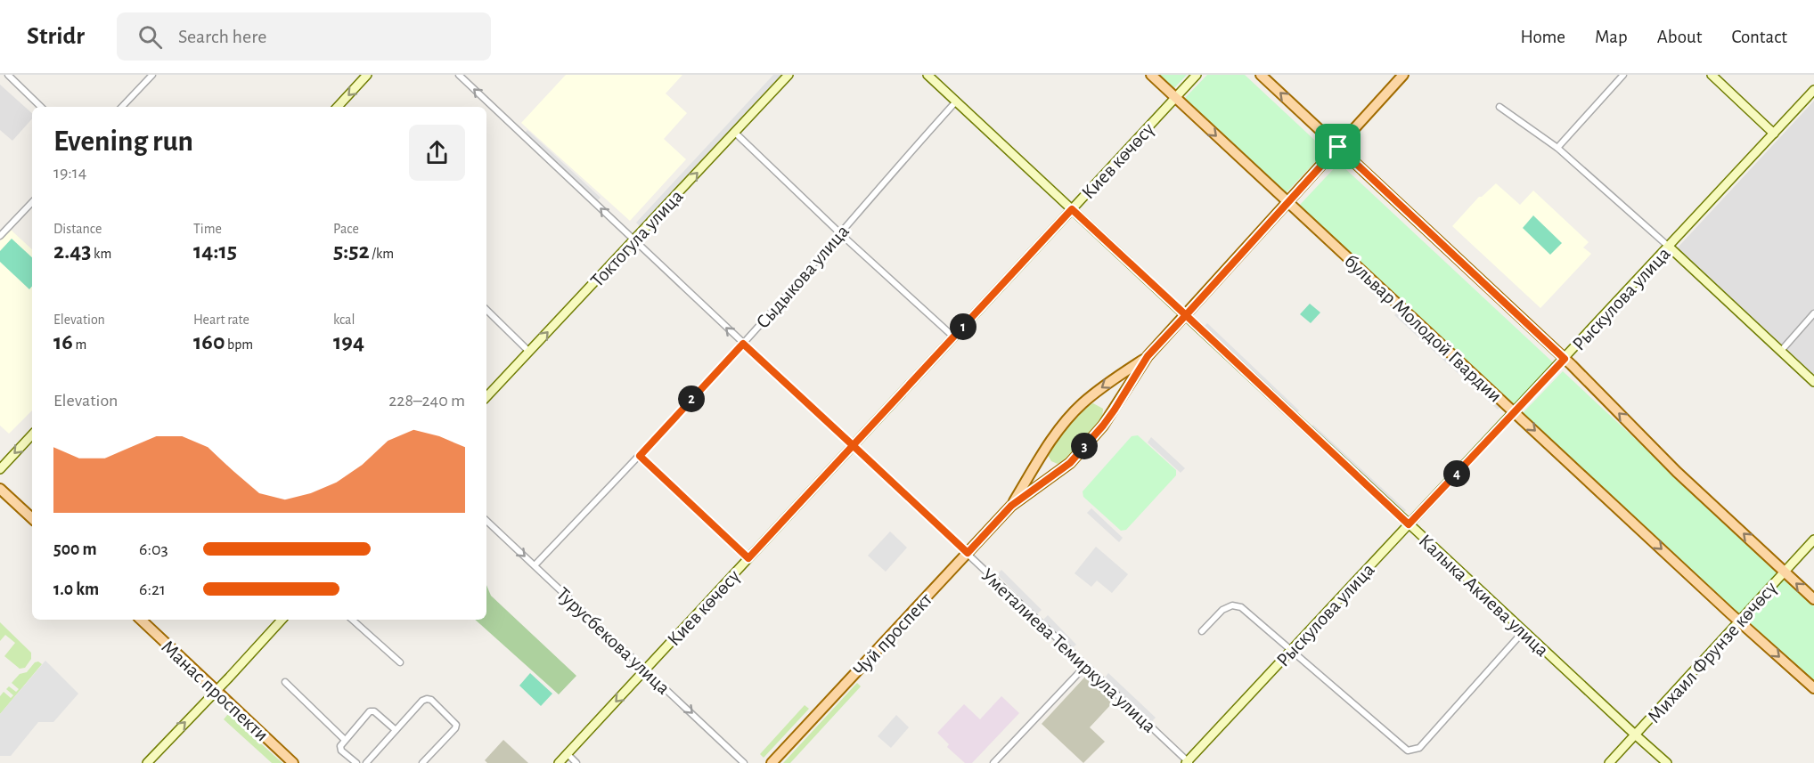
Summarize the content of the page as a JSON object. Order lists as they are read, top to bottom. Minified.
{"streets":{"main road":["Киев көчөсү","Токтогула улица","Рыскулова улица","бульвар Молодой Гвардии","Калыка Акиева улица","Чуй проспект","Михаил Фрунзе көчөсү","Манас проспекти"],"street":["Сыдыкова улица","Турусбекова улица","Уметалиева Темиркула улица"]},"crossings":[["Киев көчөсү","бульвар Молодой Гвардии"],["Киев көчөсү","Калыка Акиева улица"],["Киев көчөсү","Турусбекова улица"],["Киев көчөсү","Уметалиева Темиркула улица"],["Токтогула улица","Уметалиева Темиркула улица"],["Сыдыкова улица","Калыка Акиева улица"],["Сыдыкова улица","Турусбекова улица"],["Сыдыкова улица","Уметалиева Темиркула улица"],["Рыскулова улица","бульвар Молодой Гвардии"],["Рыскулова улица","Калыка Акиева улица"],["Рыскулова улица","Уметалиева Темиркула улица"],["бульвар Молодой Гвардии","Чуй проспект"],["бульвар Молодой Гвардии","Михаил Фрунзе көчөсү"],["Калыка Акиева улица","Чуй проспект"],["Калыка Акиева улица","Михаил Фрунзе көчөсү"],["Чуй проспект","Уметалиева Темиркула улица"]],"one_way":["Токтогула улица","Турусбекова улица","Уметалиева Темиркула улица"],"page":{"header":"Stridr","search":"Search here","nav":["Home","Map","About","Contact"],"heading":["Evening run","19:14"],"stats":[["Distance","2.43 km"],["Time","14:15"],["Pace","5:52 /km"],["Elevation","16 m"],["Heart rate","160 bpm"],["kcal","194"]],"pins":["1","2","3","4"],"chart":["Elevation","228–240 m"],"list":[{"name":"500 m","note":"6:03"},{"name":"1.0 km","note":"6:21"}]}}
